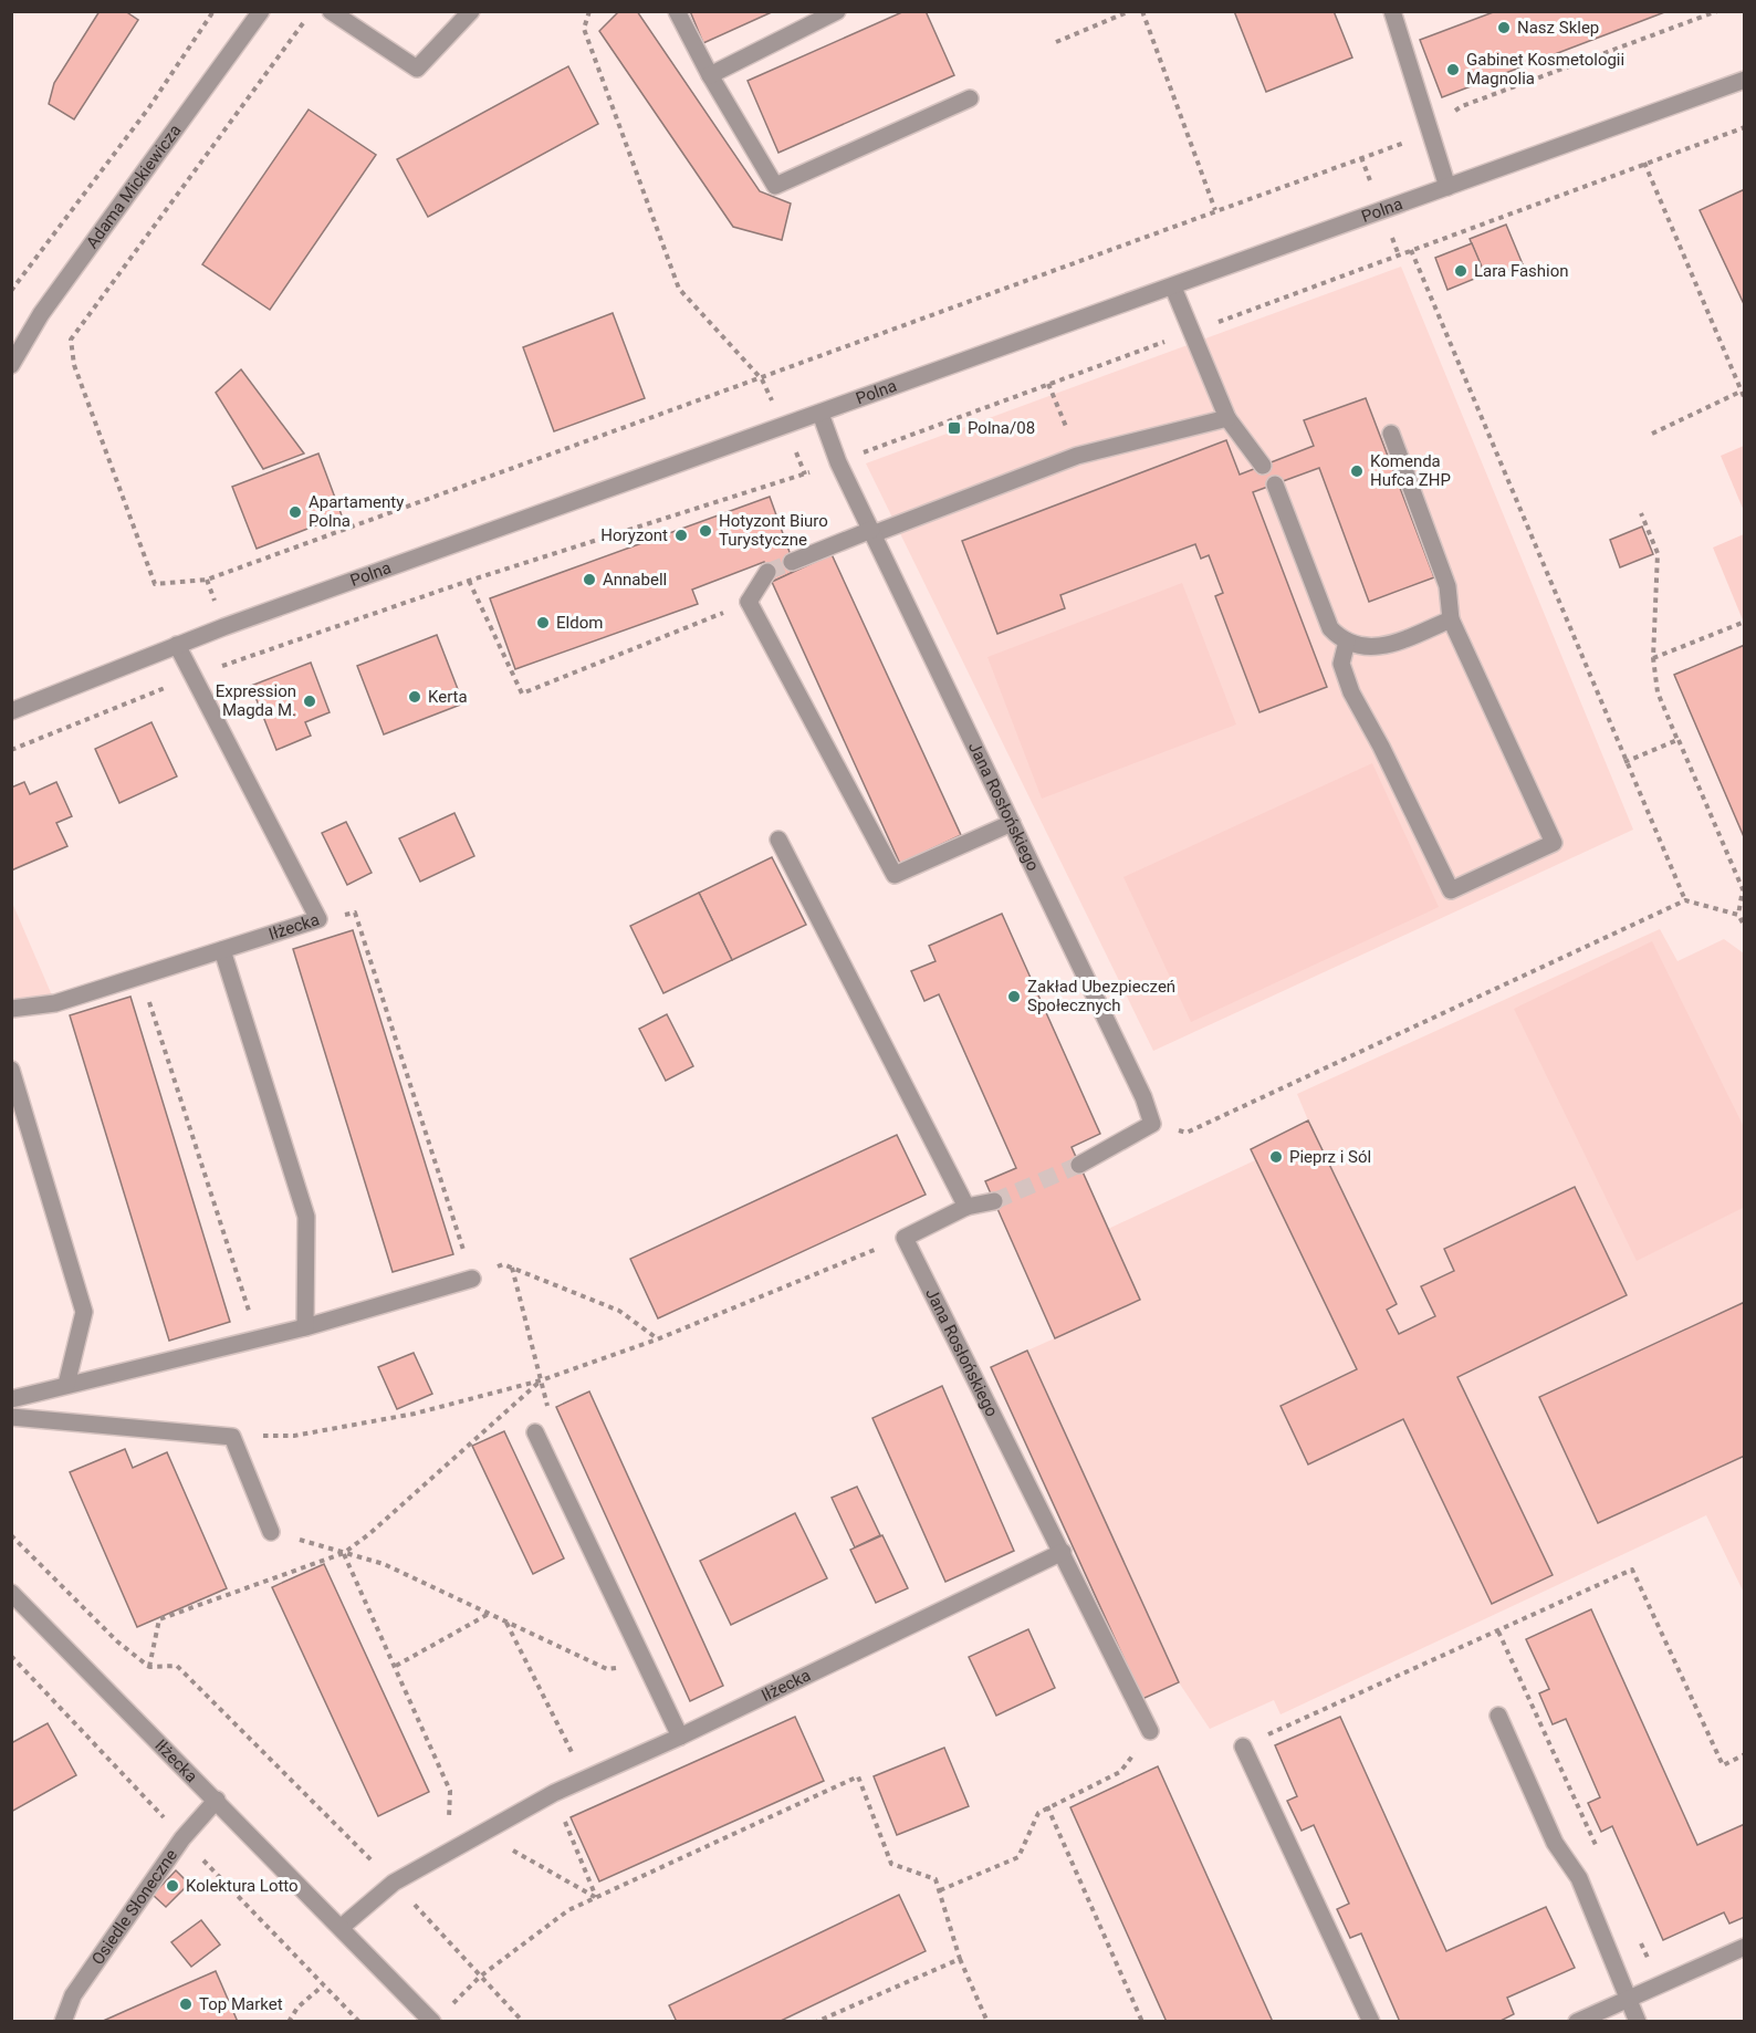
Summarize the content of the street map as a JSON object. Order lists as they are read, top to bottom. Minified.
{"streets":{"street":["Adama Mickiewicza","Polna","Jana Rosłońskiego","Iłżecka","Osiedle Słoneczne"]},"crossings":[["Polna","Jana Rosłońskiego"],["Polna","Iłżecka"],["Jana Rosłońskiego","Iłżecka"],["Iłżecka","Osiedle Słoneczne"]],"places":{"other":["Nasz Sklep","Gabinet Kosmetologii Magnolia","Lara Fashion","Komenda Hufca ZHP","Apartamenty Polna","Hotyzont Biuro Turystyczne","Horyzont","Annabell","Eldom","Kerta","Expression Magda M.","Zakład Ubezpieczeń Społecznych","Pieprz i Sól","Kolektura Lotto","Top Market"],"transit":["Polna/08"]}}
